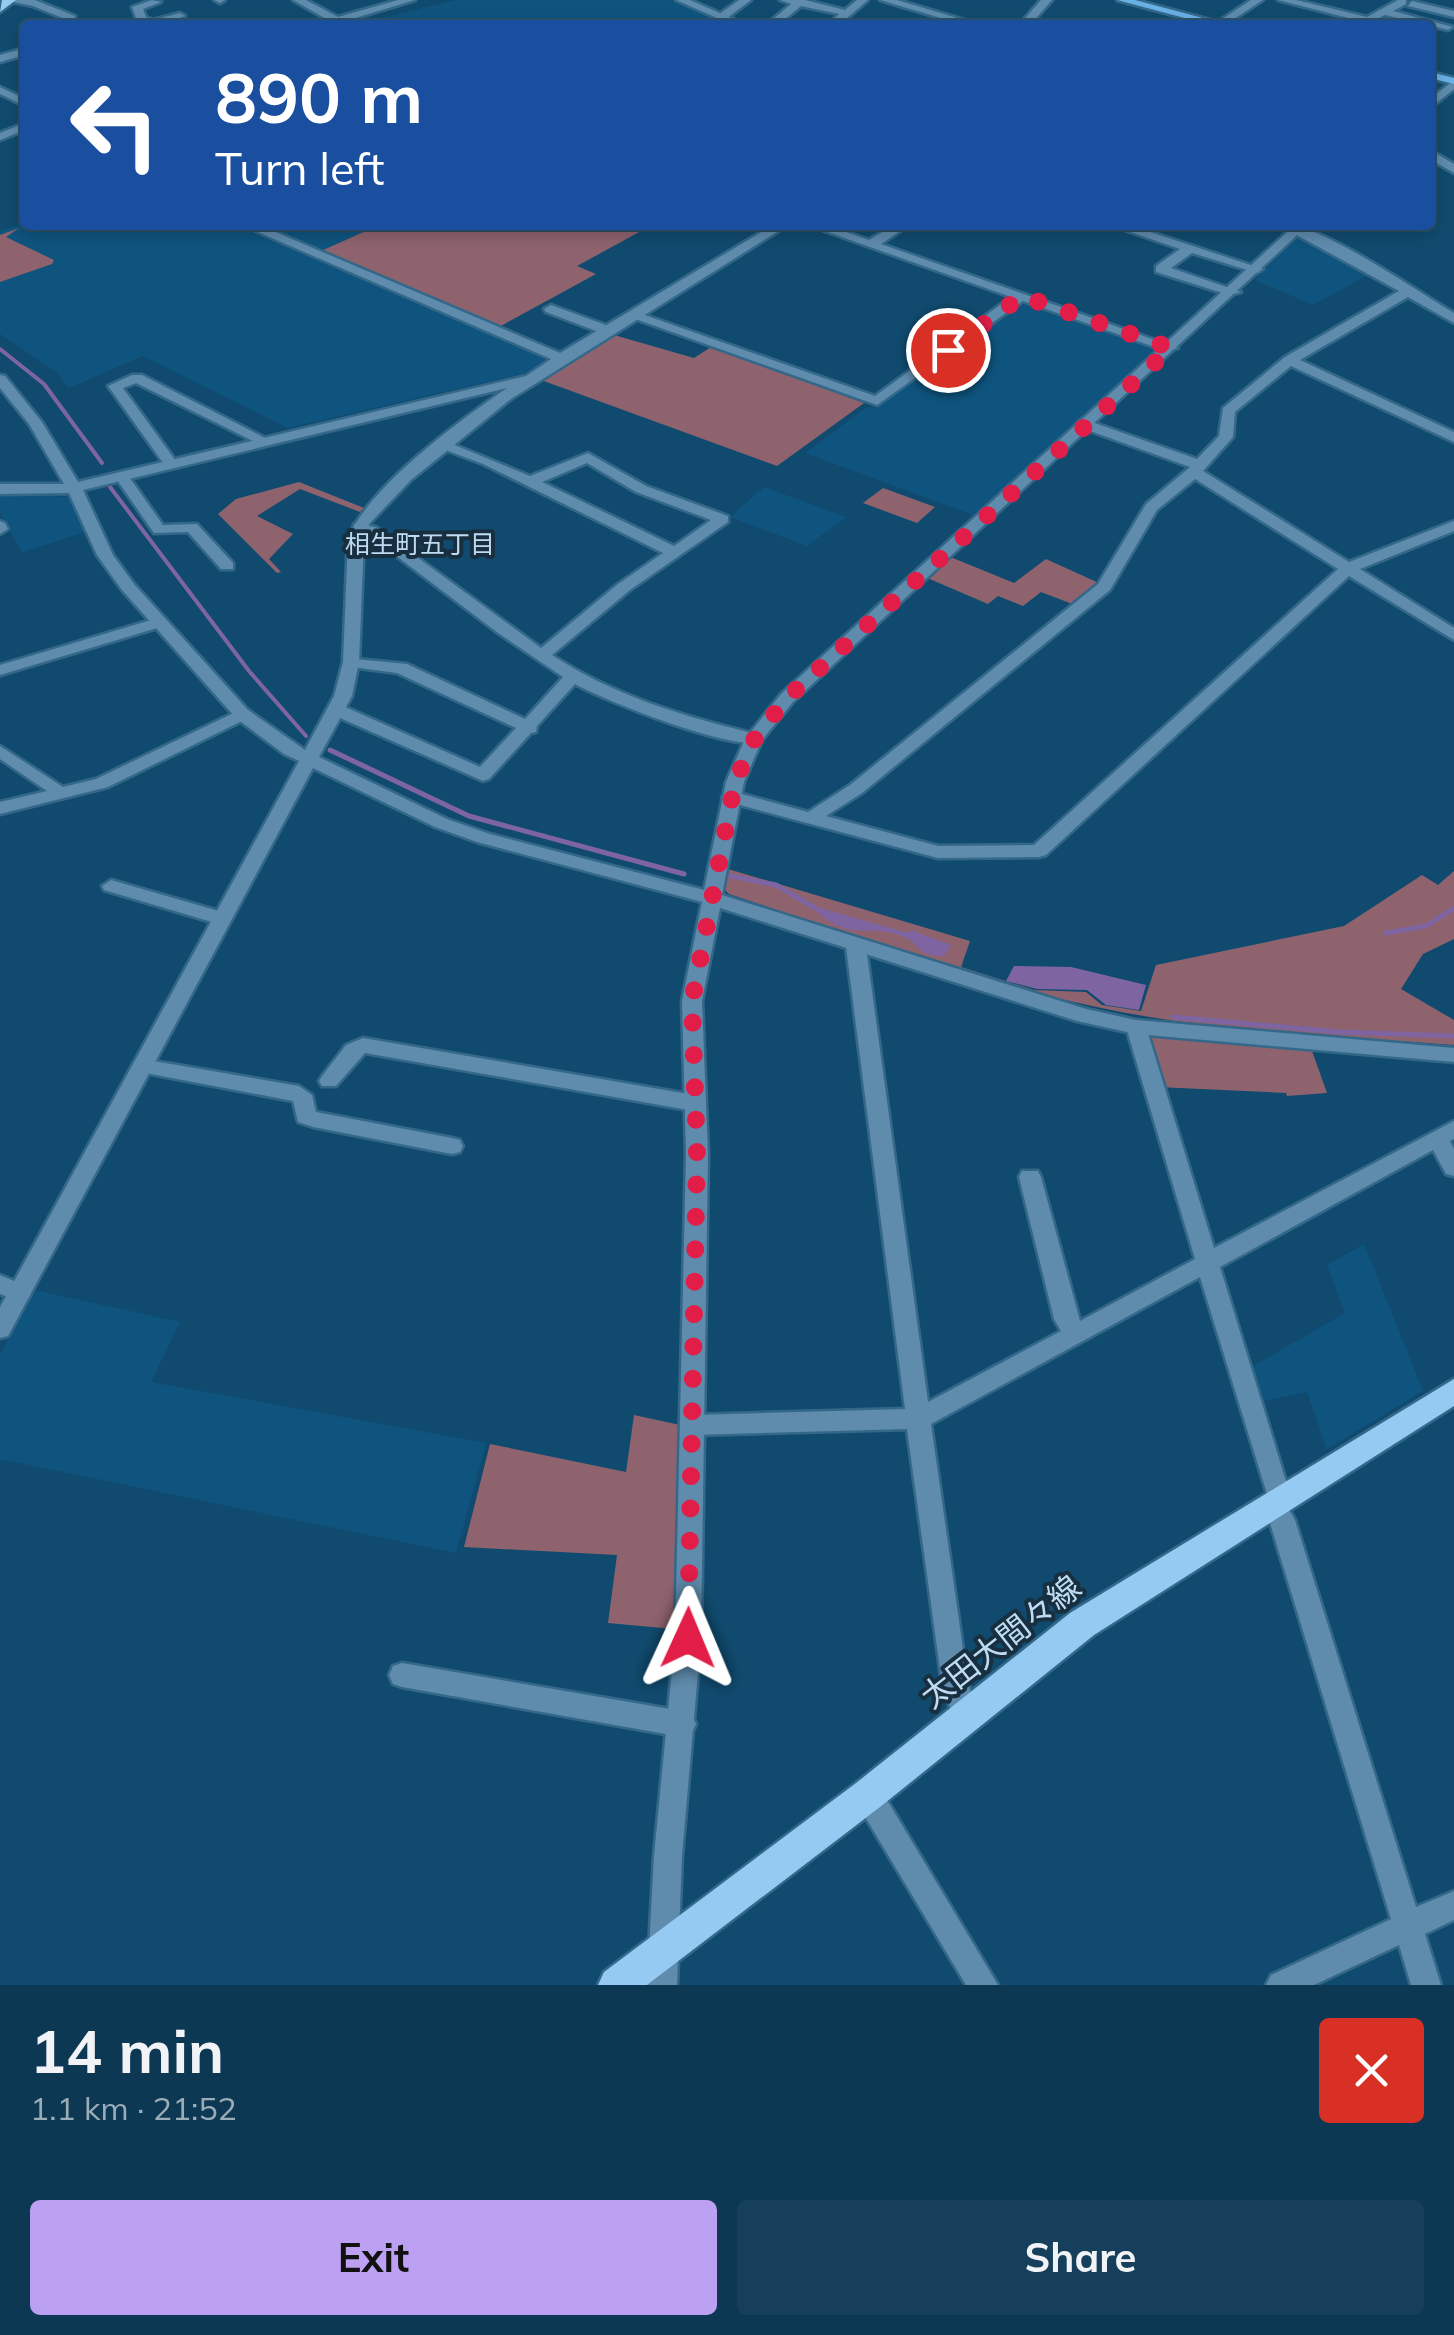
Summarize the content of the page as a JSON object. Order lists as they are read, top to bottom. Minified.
{"streets":{"main road":["太田大間々線"]},"districts":["相生町五丁目"],"page":{"turn":["890 m","Turn left"],"heading":["14 min","1.1 km · 21:52"],"buttons":["Exit","Share"]}}
